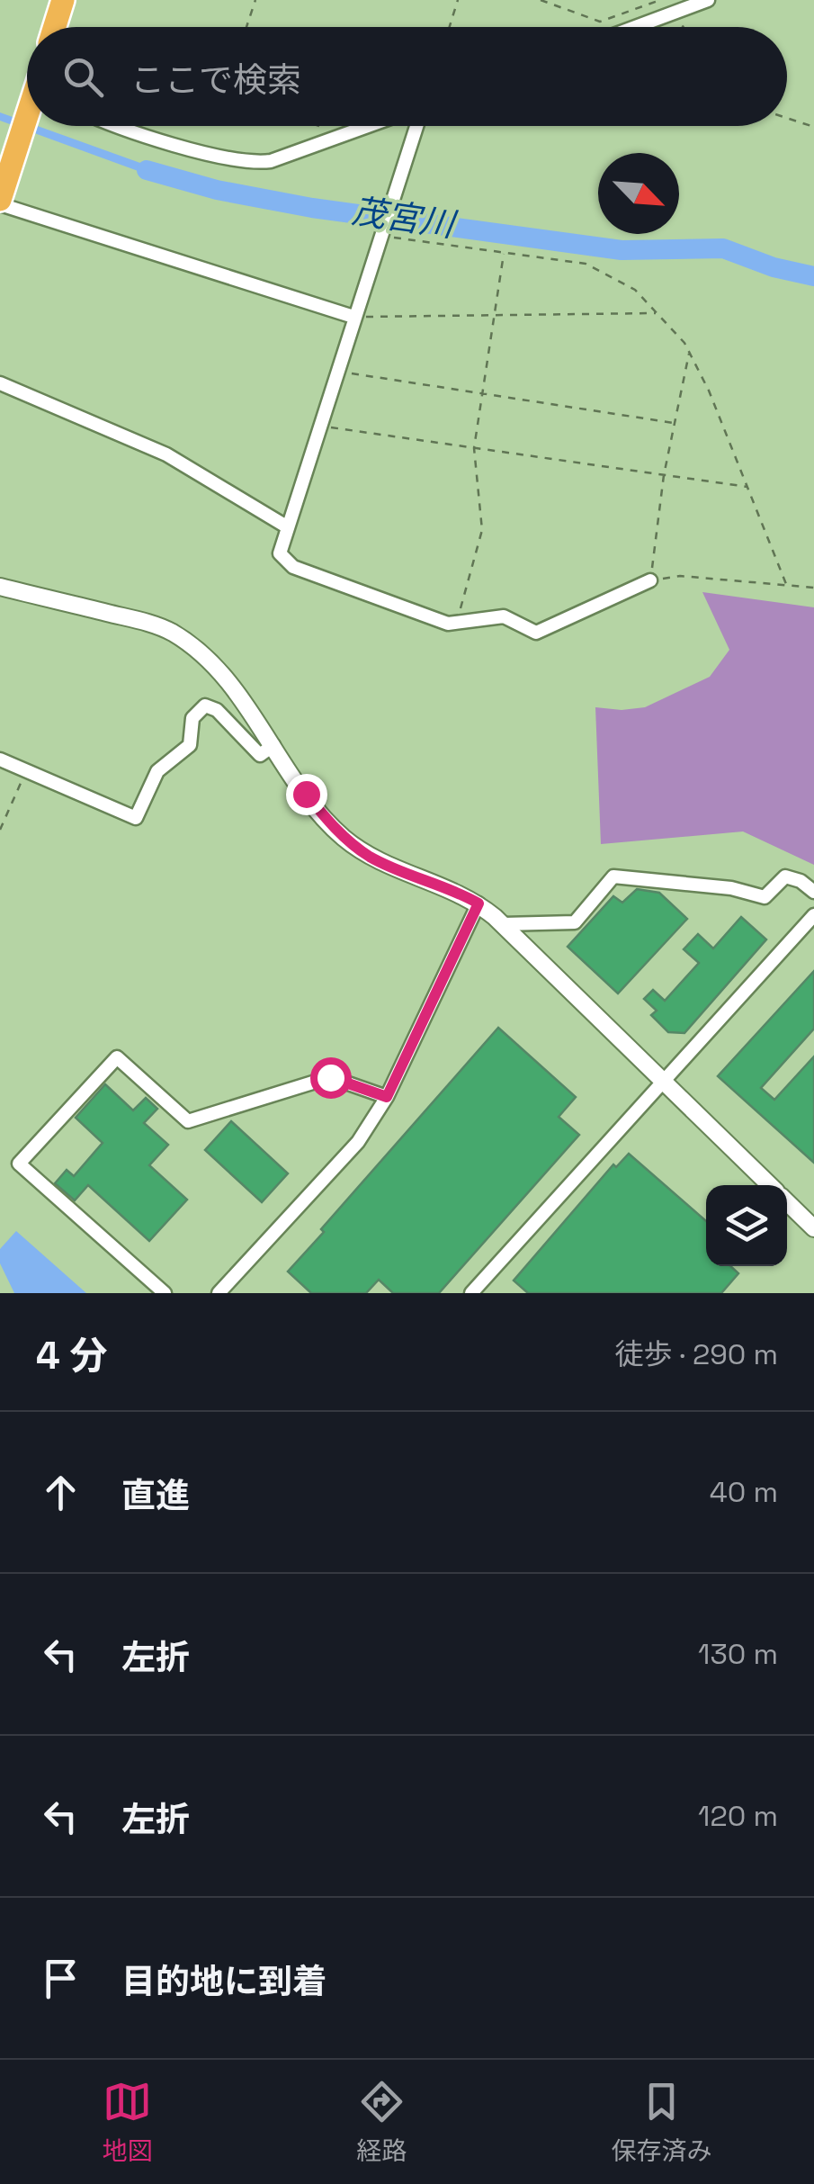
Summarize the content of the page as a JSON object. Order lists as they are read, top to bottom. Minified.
{"water":["茂宮川"],"north":"bottom right","page":{"search":"ここで検索","heading":["4 分","徒歩 · 290 m"],"list":[["直進","40 m"],["左折","130 m"],["左折","120 m"],"目的地に到着"],"nav":["地図","経路","保存済み"]}}
